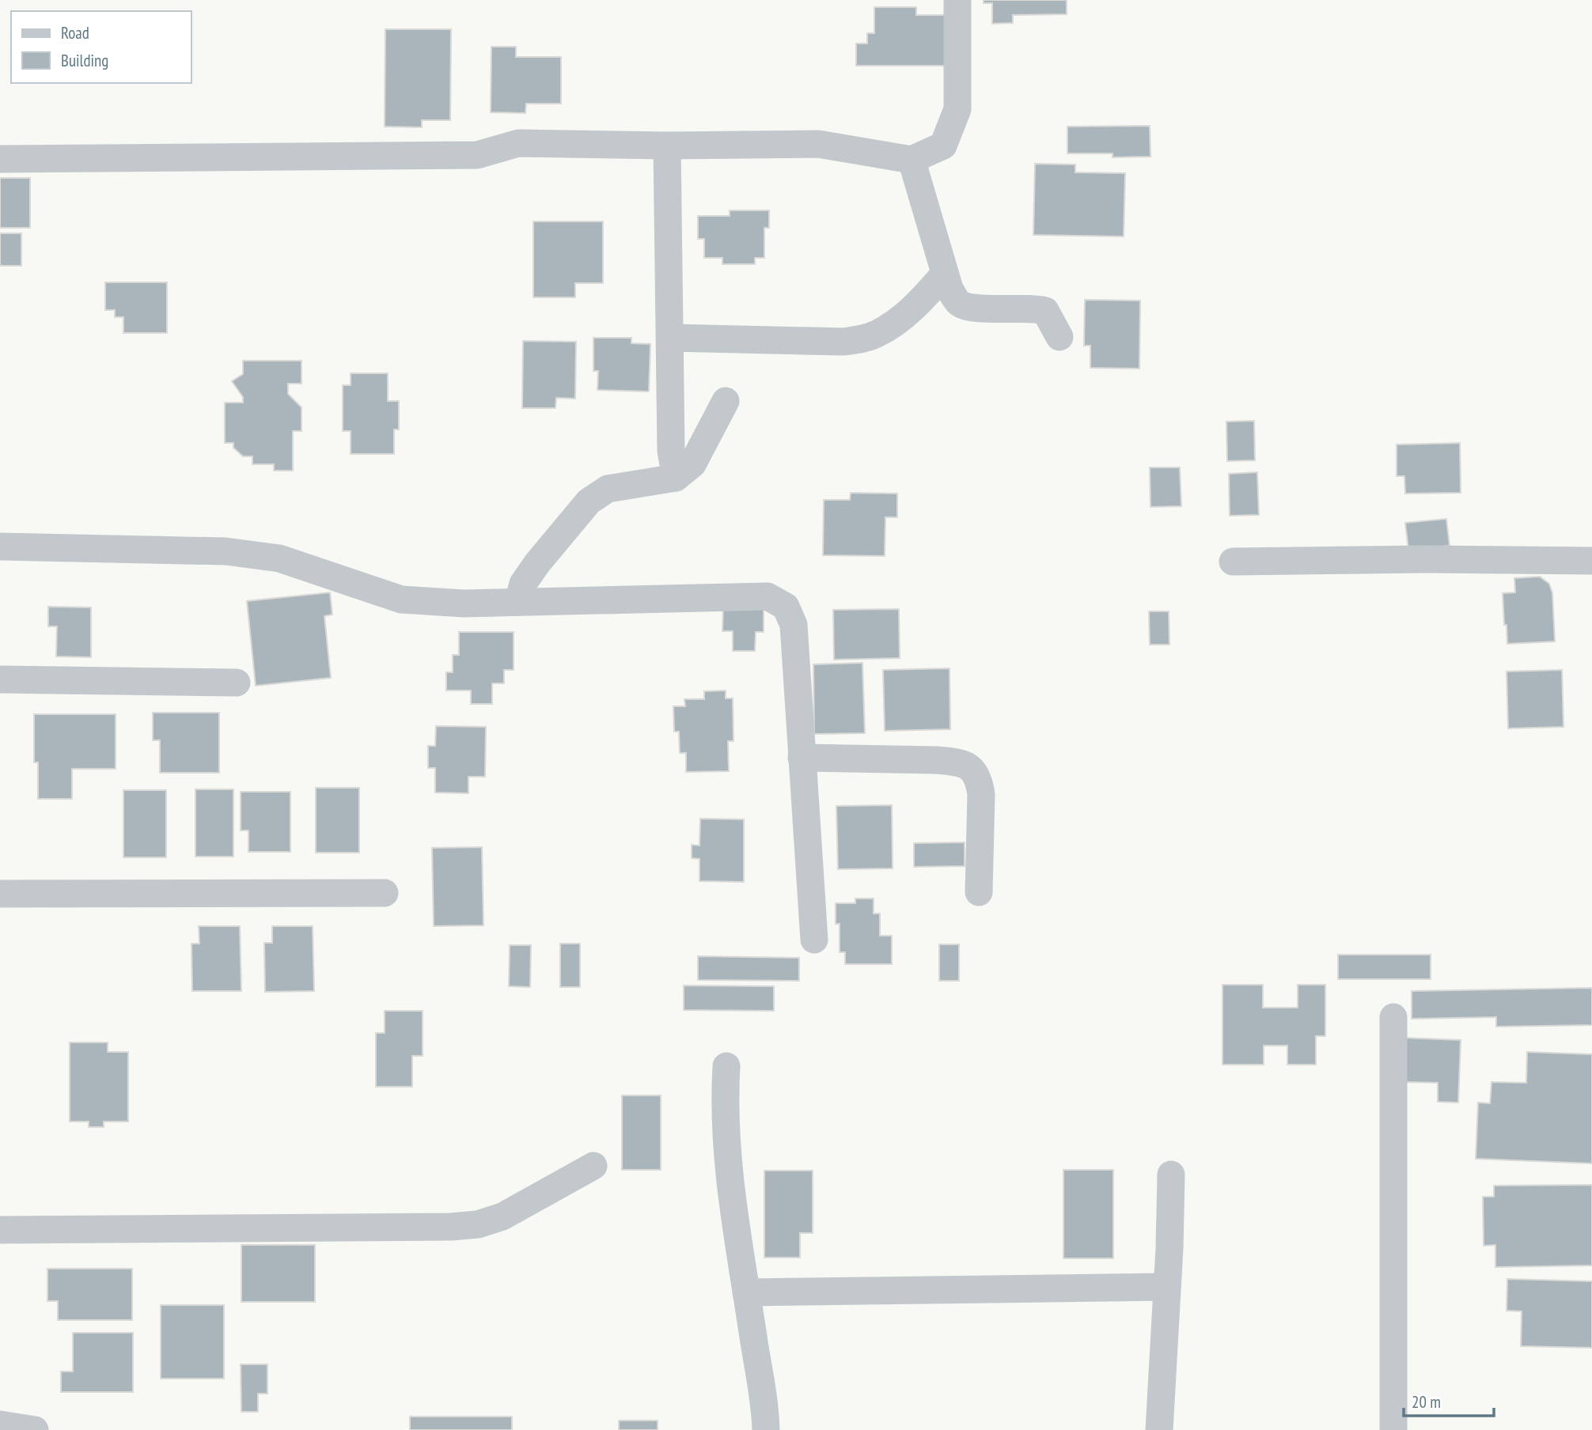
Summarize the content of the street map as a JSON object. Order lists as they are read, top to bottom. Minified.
{"legend":["Road","Building"],"scale_bar":"20 m"}
